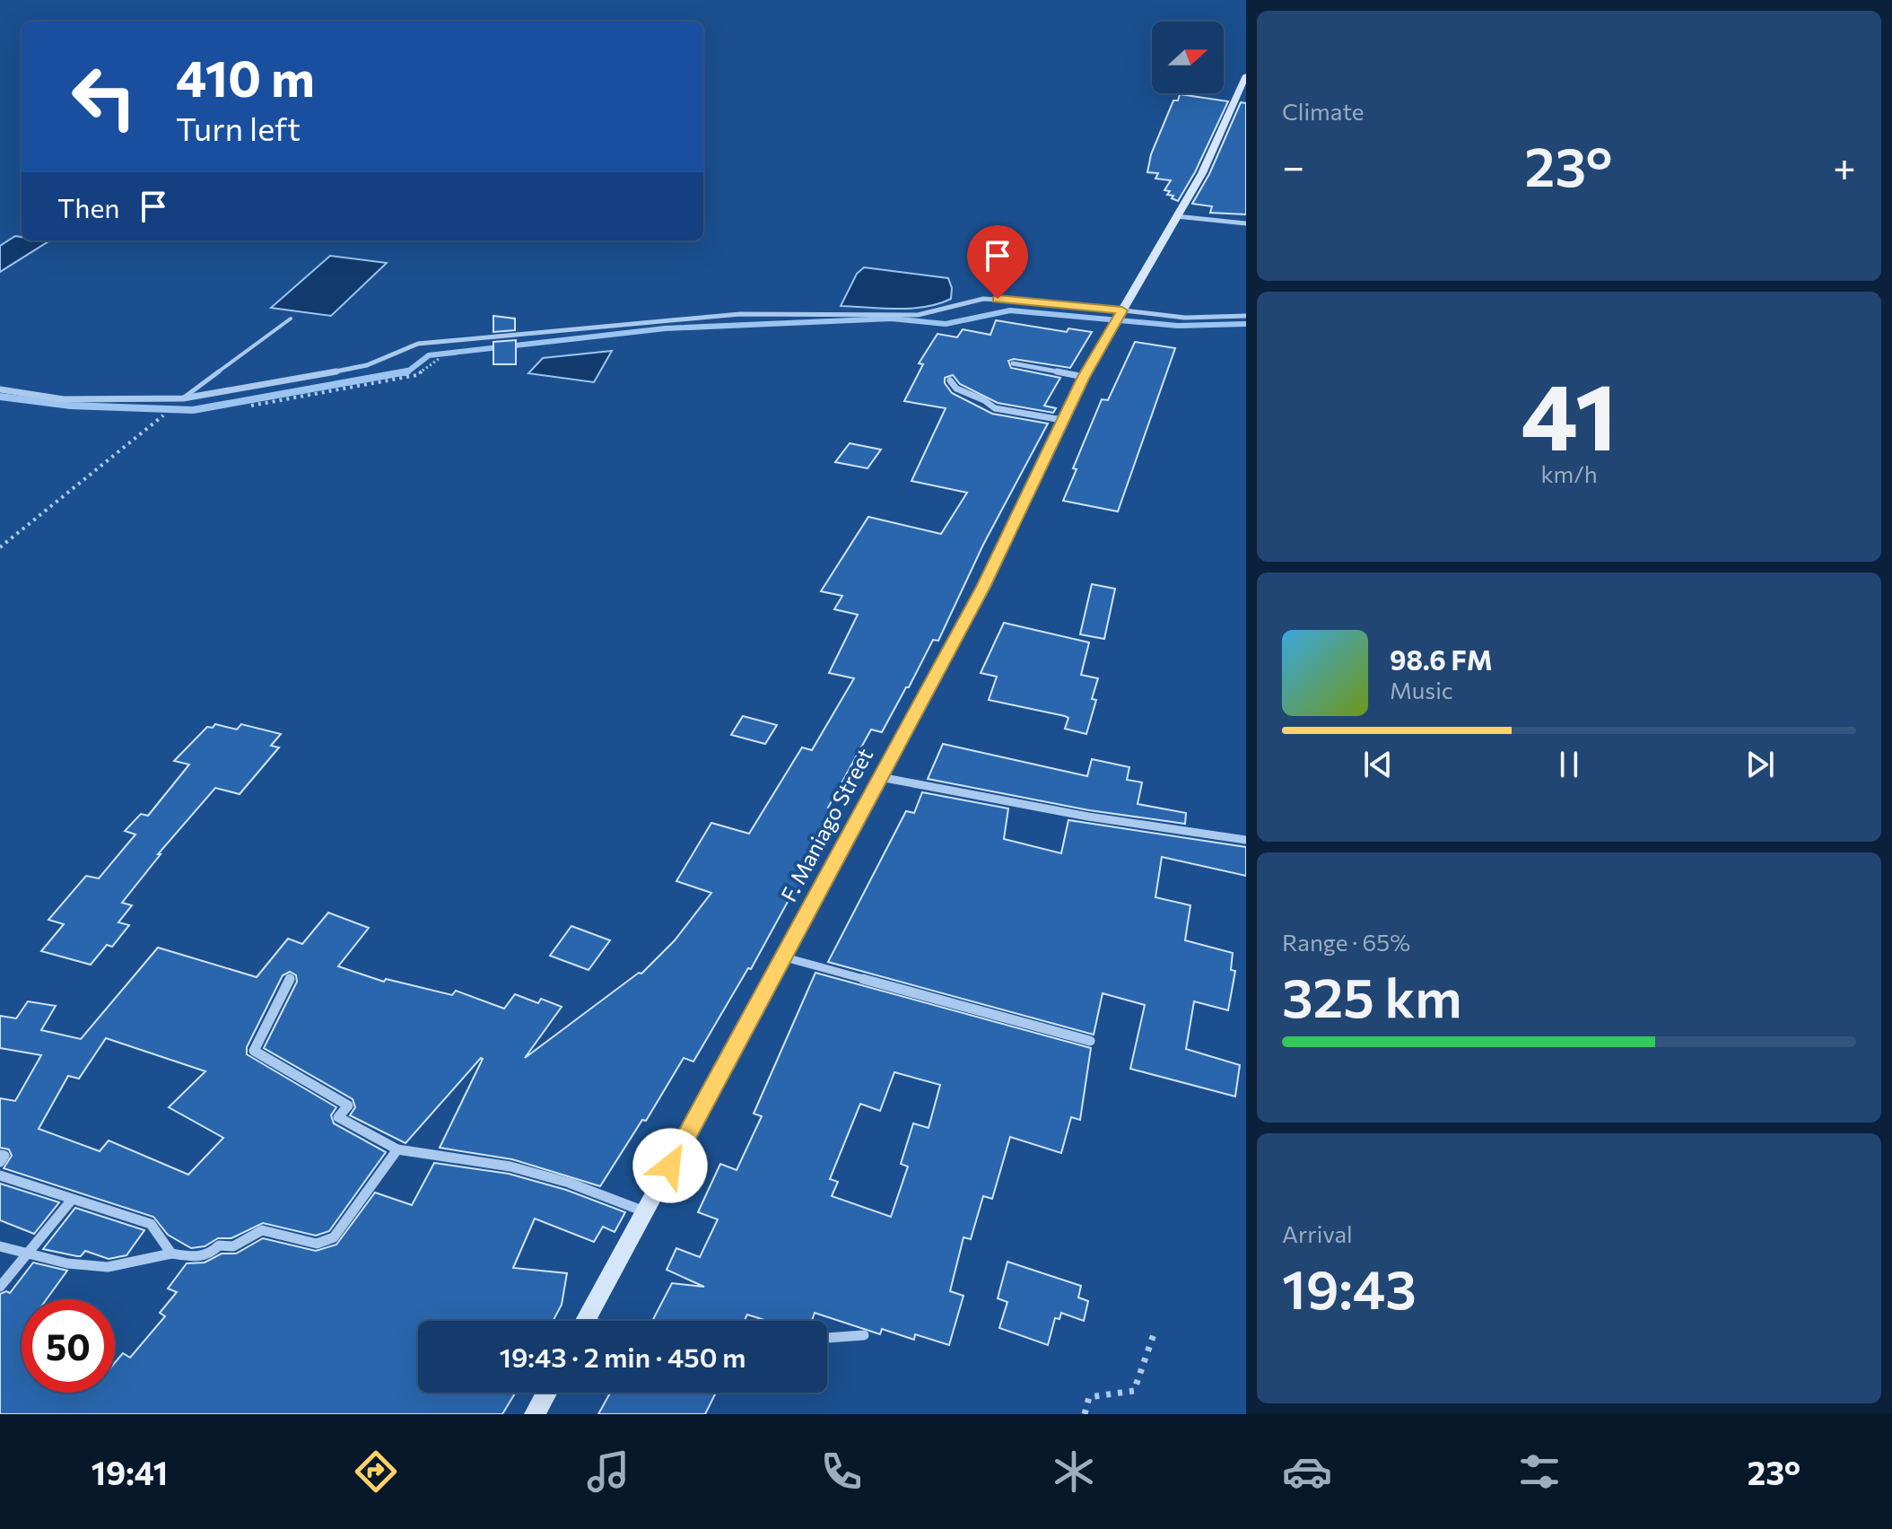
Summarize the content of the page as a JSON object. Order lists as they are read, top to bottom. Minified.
{"streets":{"main road":["F. Maniago Street"]},"north":"right","page":{"tile":["Climate",["41","km/h"],["Range · 65%","325 km"],["Arrival","19:43"]],"turn":["410 m","Turn left"],"heat":["−","23°","+"],"then":"Then","song":["98.6 FM","Music"],"limit":"50","trip":"19:43 · 2 min · 450 m","tabs":["19:41","23°"]}}
